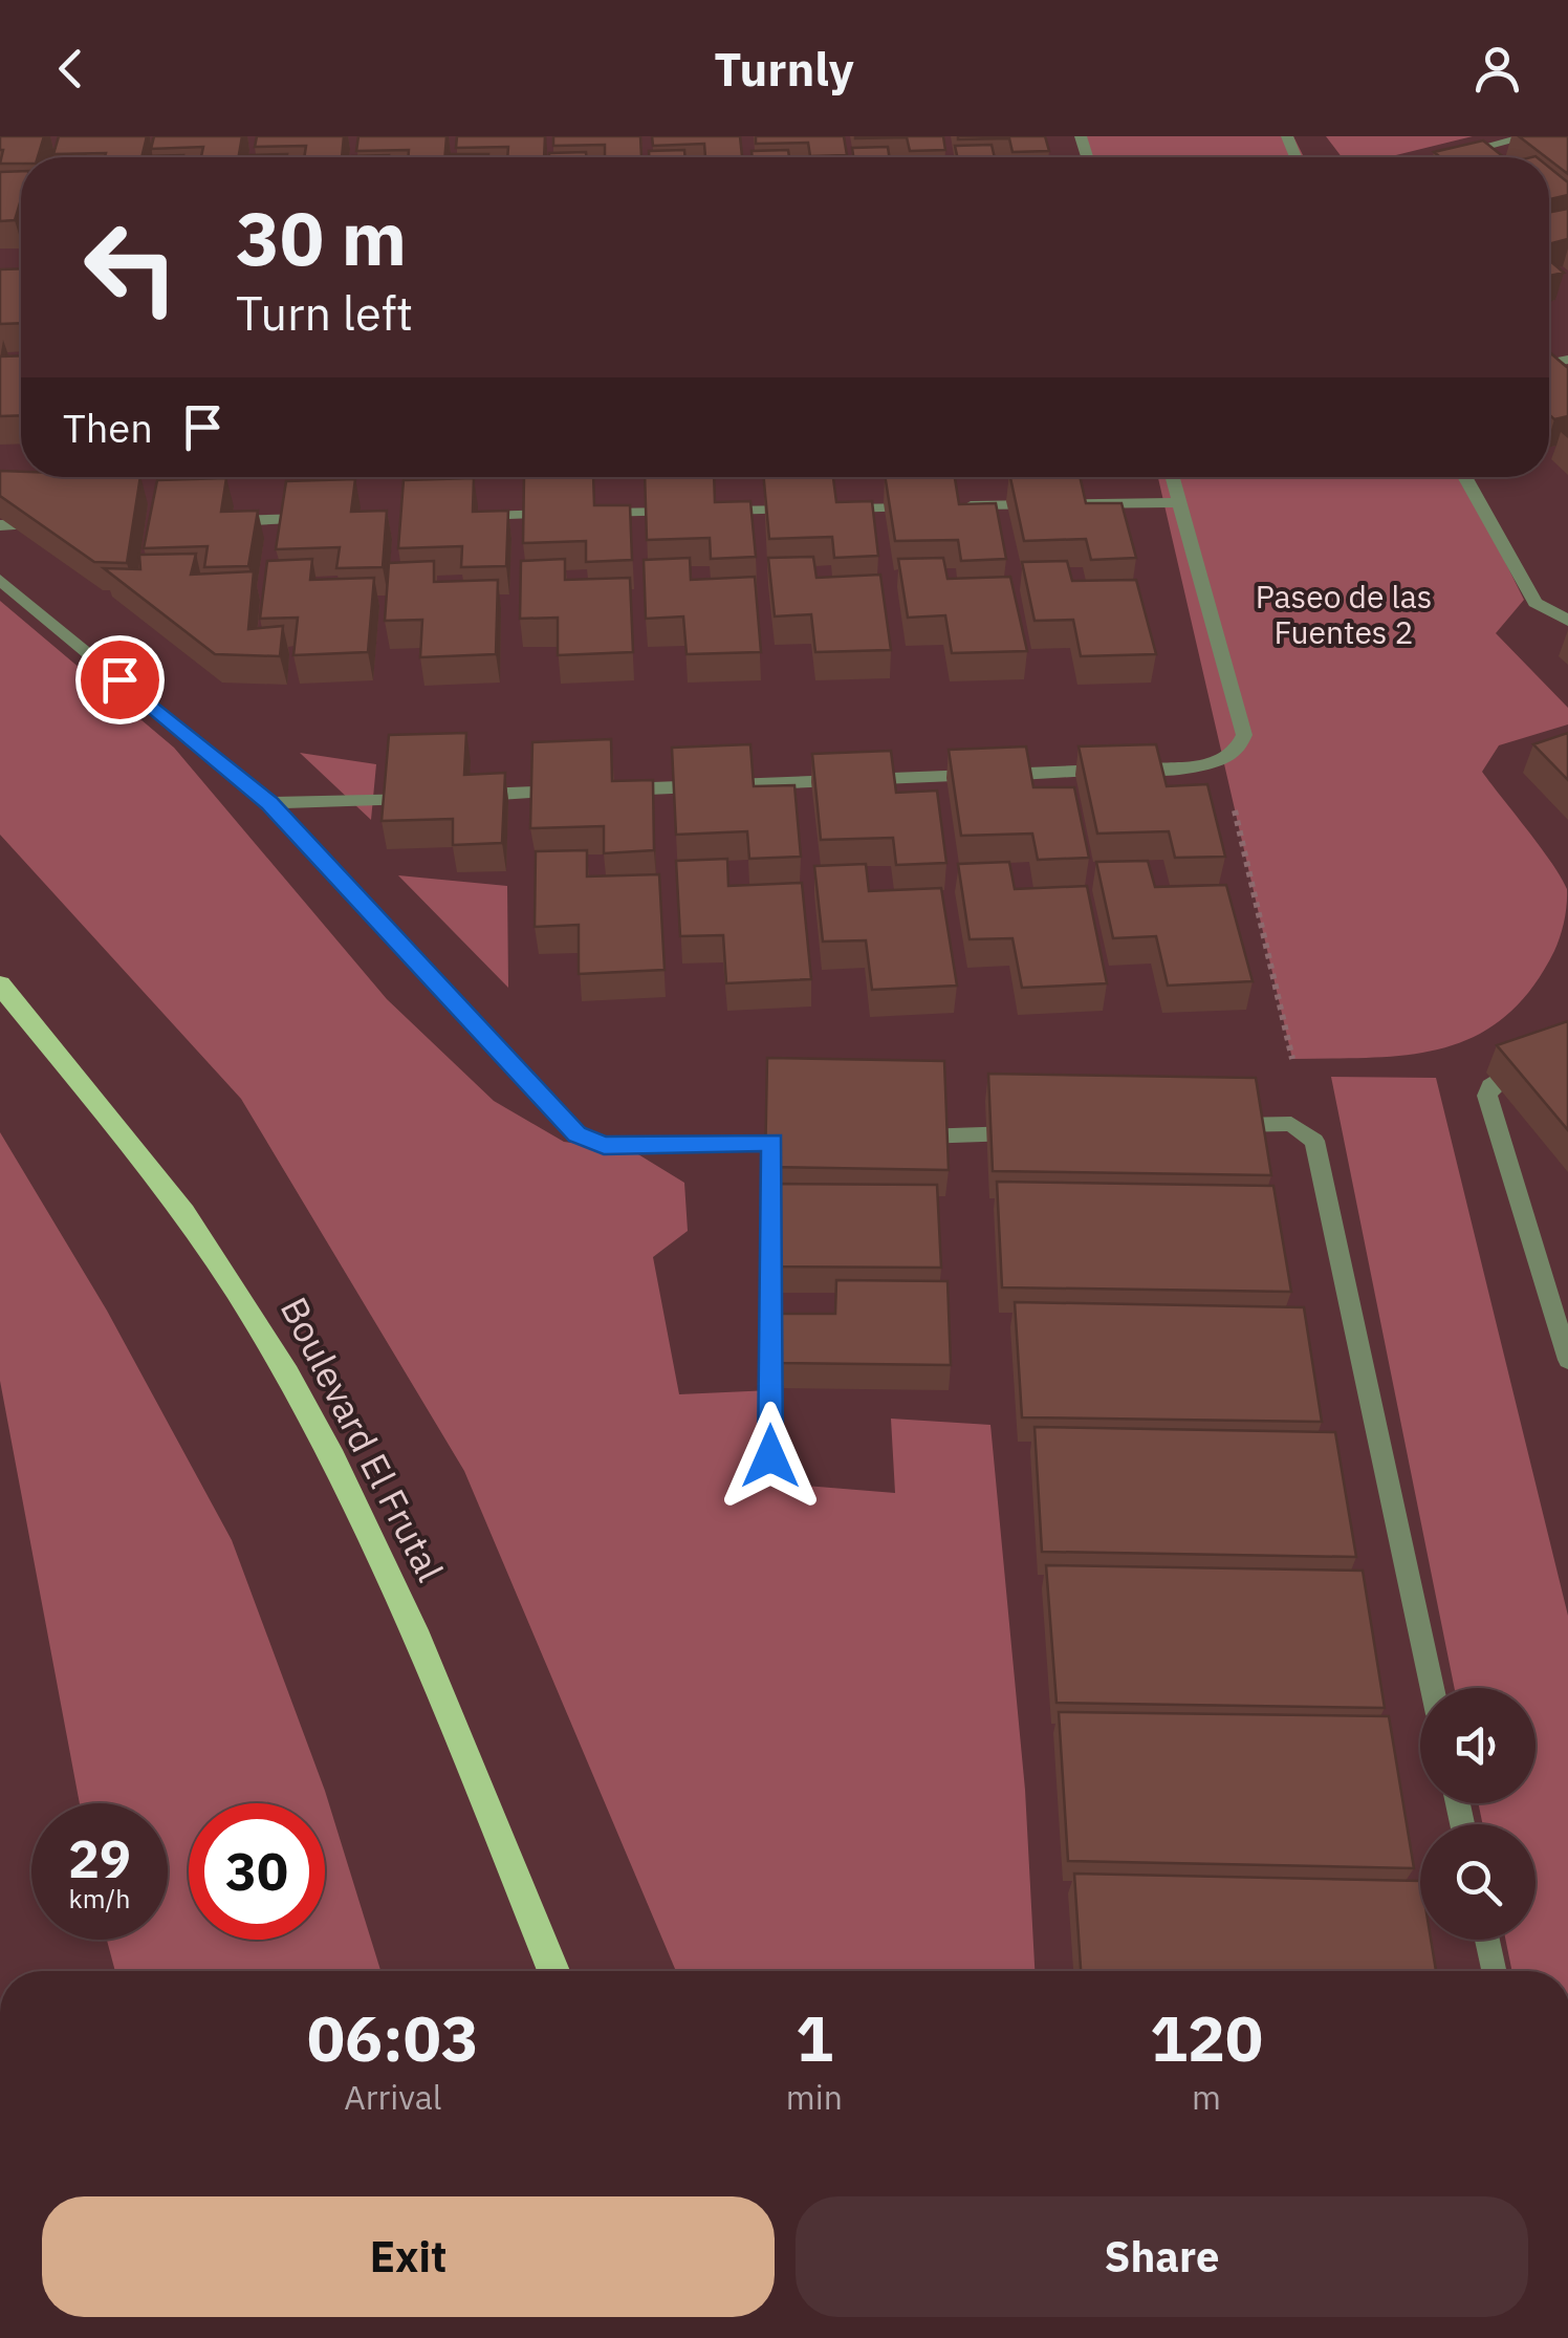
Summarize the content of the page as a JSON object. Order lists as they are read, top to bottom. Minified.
{"streets":{"main road":["Boulevard El Frutal"]},"parks":["Paseo de las Fuentes 2"],"page":{"header":"Turnly","turn":["30 m","Turn left"],"then":"Then","speed":"29 km/h","limit":"30","eta":["06:03","Arrival","1","min","120","m"],"buttons":["Exit","Share"]}}
